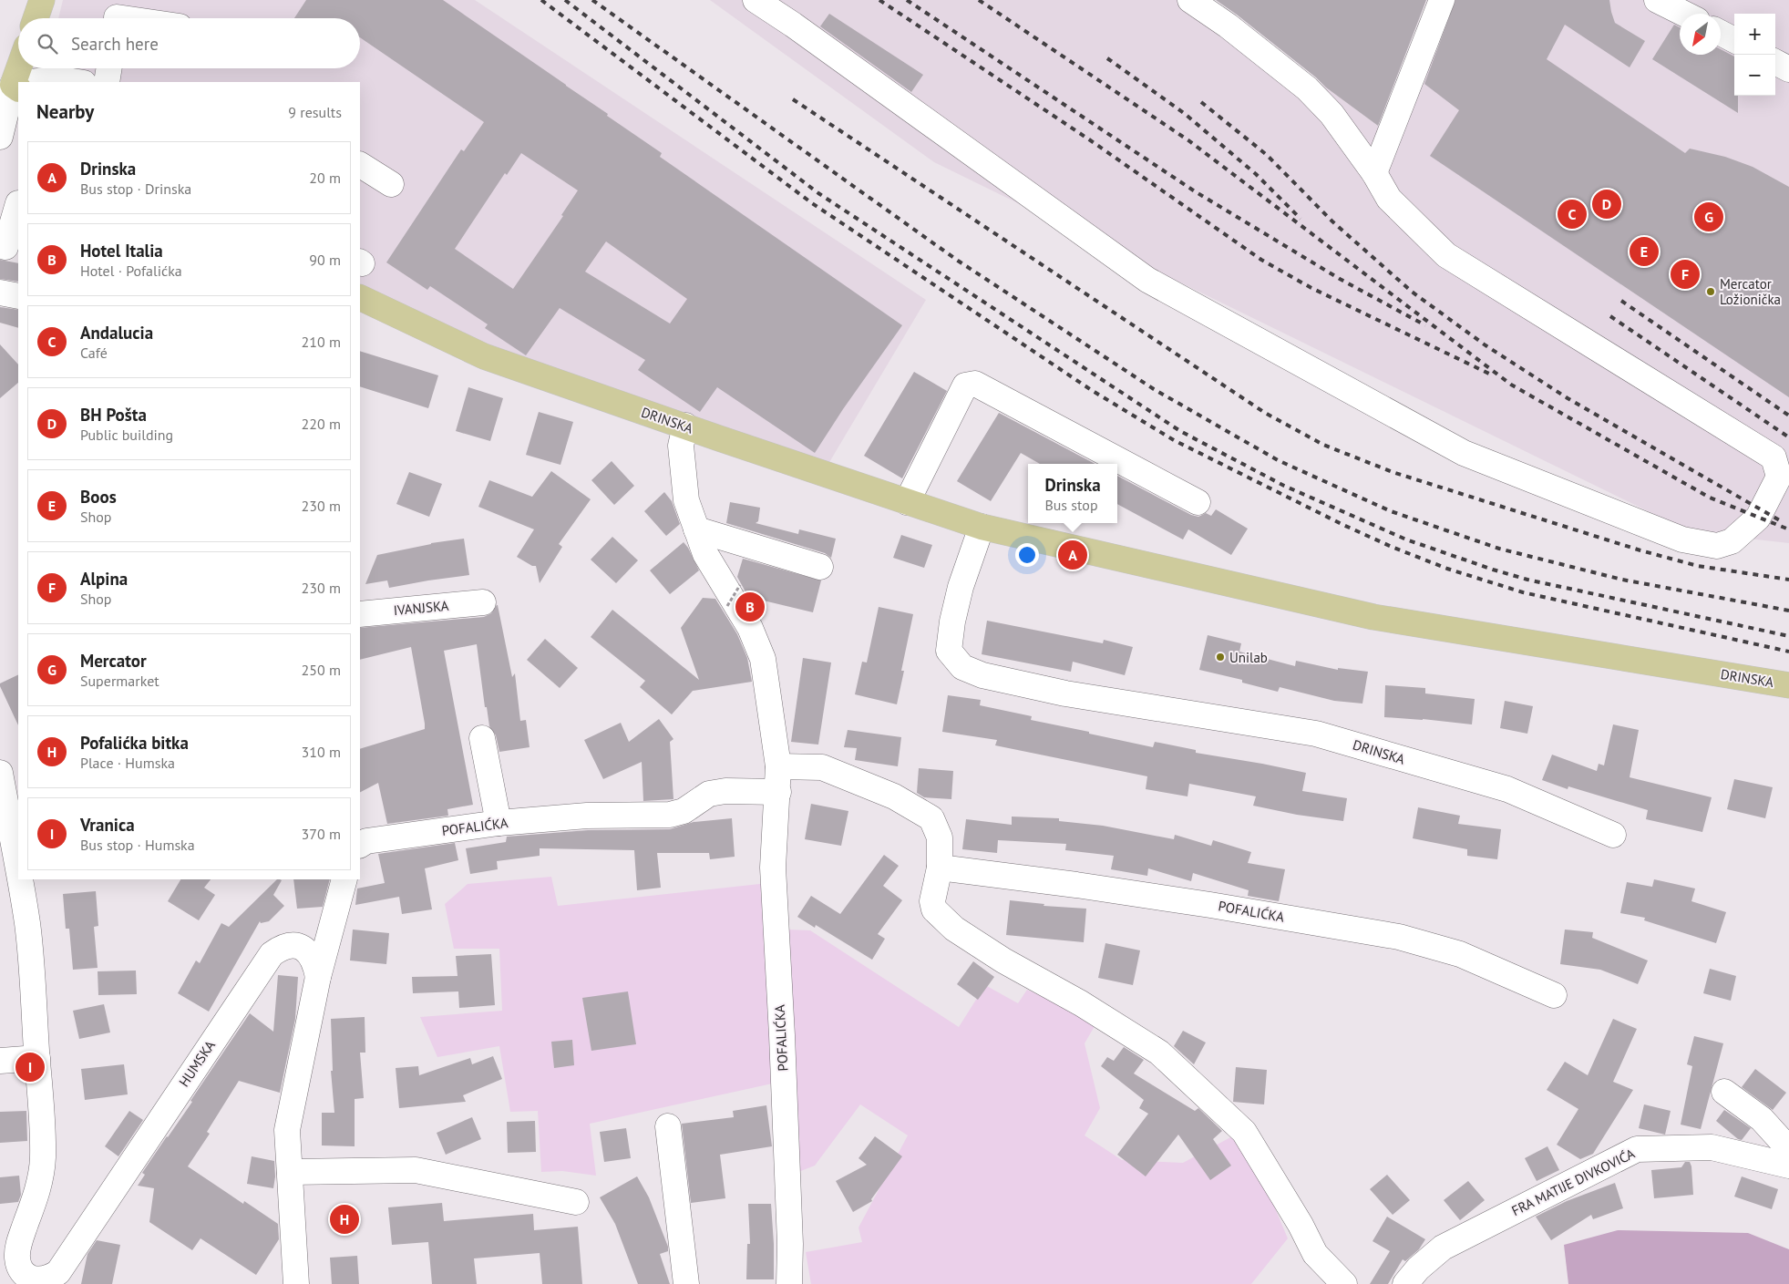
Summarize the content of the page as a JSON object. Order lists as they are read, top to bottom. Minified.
{"streets":{"main road":["DRINSKA"],"street":["IVANJSKA","POFALIĆKA","HUMSKA","FRA MATIJE DIVKOVIĆA"]},"crossings":[["DRINSKA","POFALIĆKA"]],"places":["Mercator Ložionička","Unilab"],"north":"bottom left","page":{"map_buttons":["+","−"],"search":"Search here","heading":["Nearby","9 results"],"list":[{"mark":"A","name":"Drinska","note":"Bus stop · Drinska","value":"20 m"},{"mark":"B","name":"Hotel Italia","note":"Hotel · Pofalićka","value":"90 m"},{"mark":"C","name":"Andalucia","note":"Café","value":"210 m"},{"mark":"D","name":"BH Pošta","note":"Public building","value":"220 m"},{"mark":"E","name":"Boos","note":"Shop","value":"230 m"},{"mark":"F","name":"Alpina","note":"Shop","value":"230 m"},{"mark":"G","name":"Mercator","note":"Supermarket","value":"250 m"},{"mark":"H","name":"Pofalićka bitka","note":"Place · Humska","value":"310 m"},{"mark":"I","name":"Vranica","note":"Bus stop · Humska","value":"370 m"}],"pins":["D","C","G","E","F","A","B","I","H"],"popup":["Drinska","Bus stop"]}}
